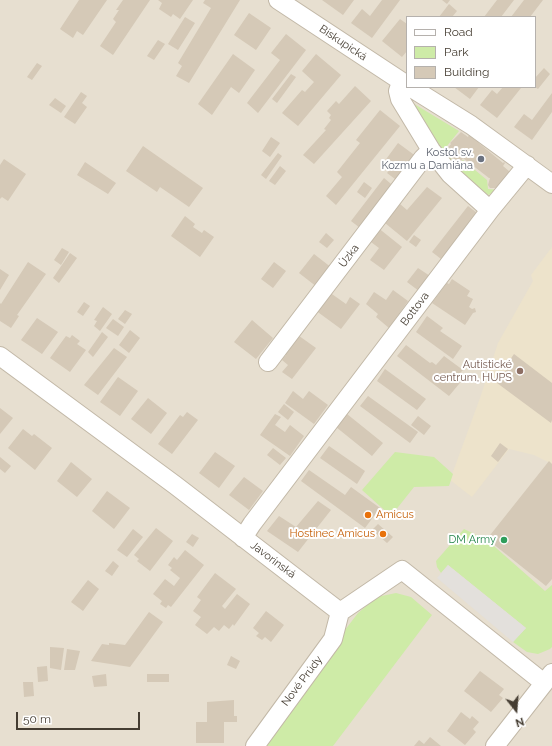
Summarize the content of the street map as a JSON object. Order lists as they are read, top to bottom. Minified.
{"streets":{"street":["Biskupická","Úzka","Bottova","Javorinská","Nové Prúdy"]},"crossings":[["Bottova","Javorinská"],["Javorinská","Nové Prúdy"]],"places":["Kostol sv. Kozmu a Damiána","Autistické centrum, HUPS","Amicus","Hostinec Amicus","DM Army"],"legend":["Road","Park","Building"],"scale_bar":"50 m","north":"bottom"}
